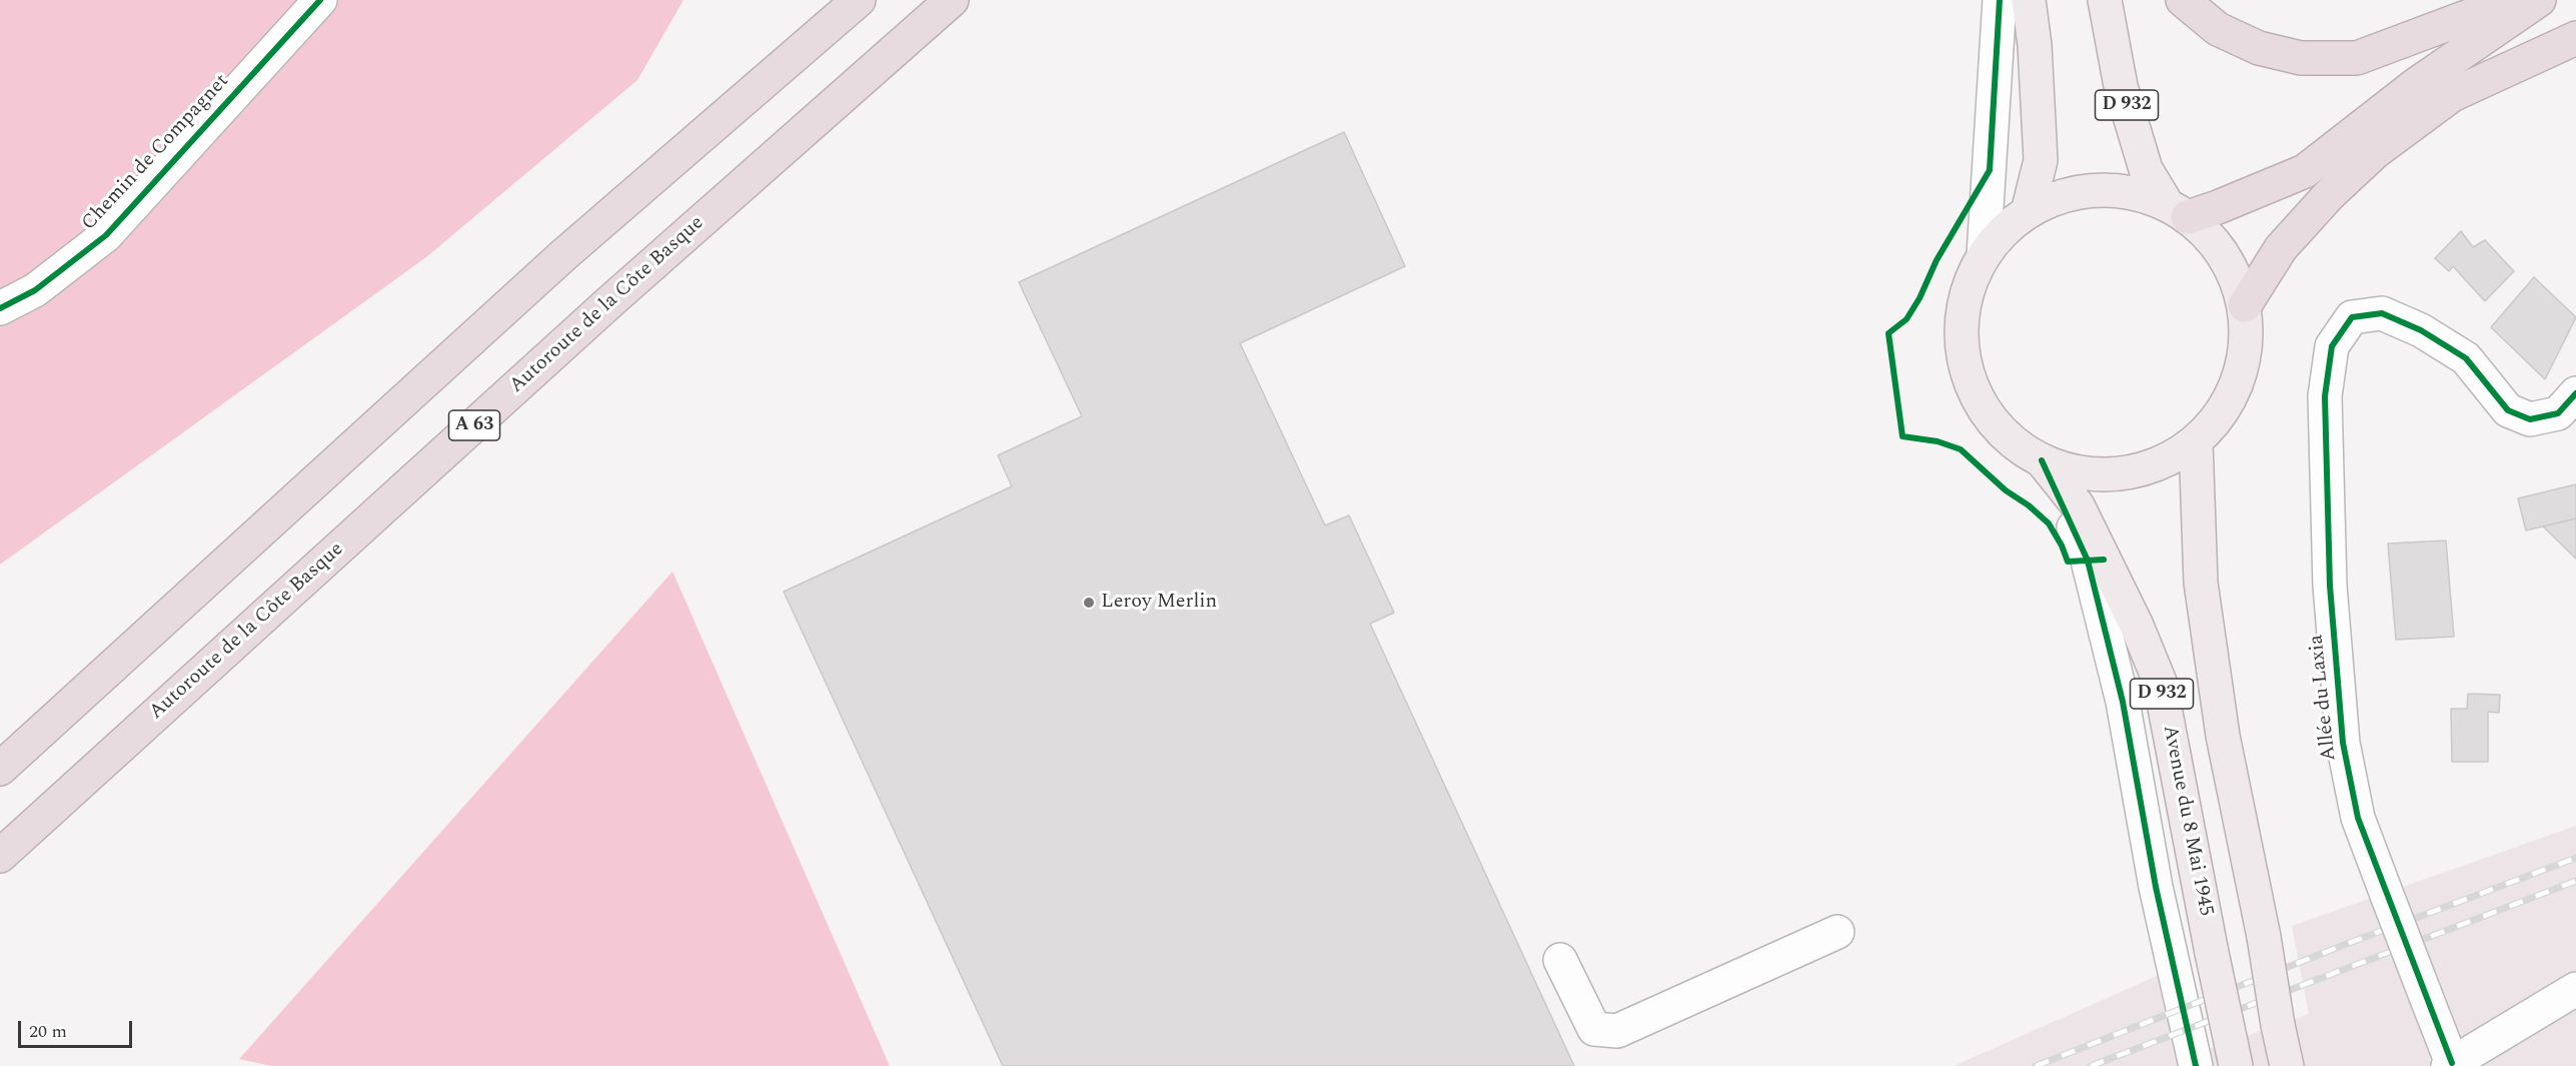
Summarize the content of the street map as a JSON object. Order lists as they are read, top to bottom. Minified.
{"streets":{"highway":["Autoroute de la Côte Basque","A 63"],"main road":["D 932","Avenue du 8 Mai 1945"],"street":["Chemin de Compagnet","Allée du Laxia"]},"places":["Leroy Merlin"],"scale_bar":"20 m"}
